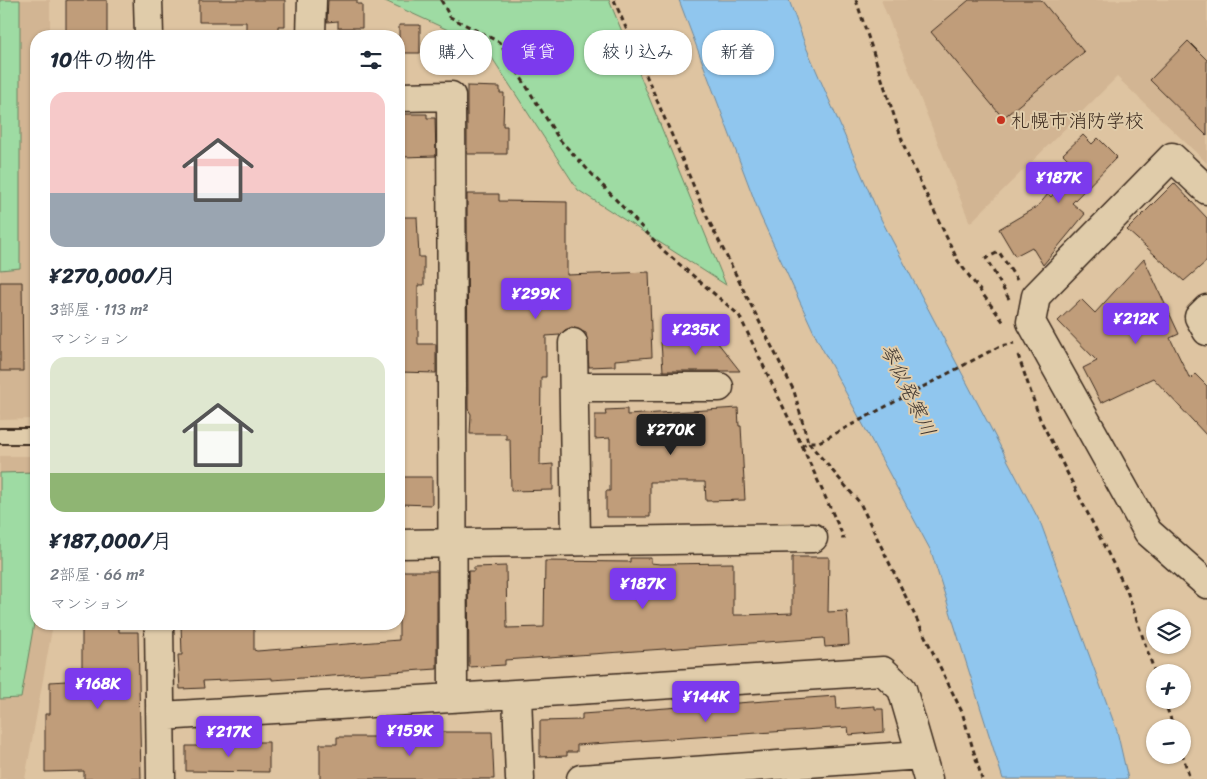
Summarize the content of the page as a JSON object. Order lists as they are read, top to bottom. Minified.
{"water":["琴似発寒川"],"places":["札幌市消防学校"],"page":{"chip":["購入","賃貸","絞り込み","新着"],"heading":"10件の物件","list":[{"name":"¥270,000/月","note":"3部屋 · 113 m² · マンション"},{"name":"¥187,000/月","note":"2部屋 · 66 m² · マンション"}],"price":["¥187K","¥299K","¥212K","¥235K","¥270K","¥187K","¥168K","¥144K","¥159K","¥217K"],"map_buttons":["+","−"]}}
